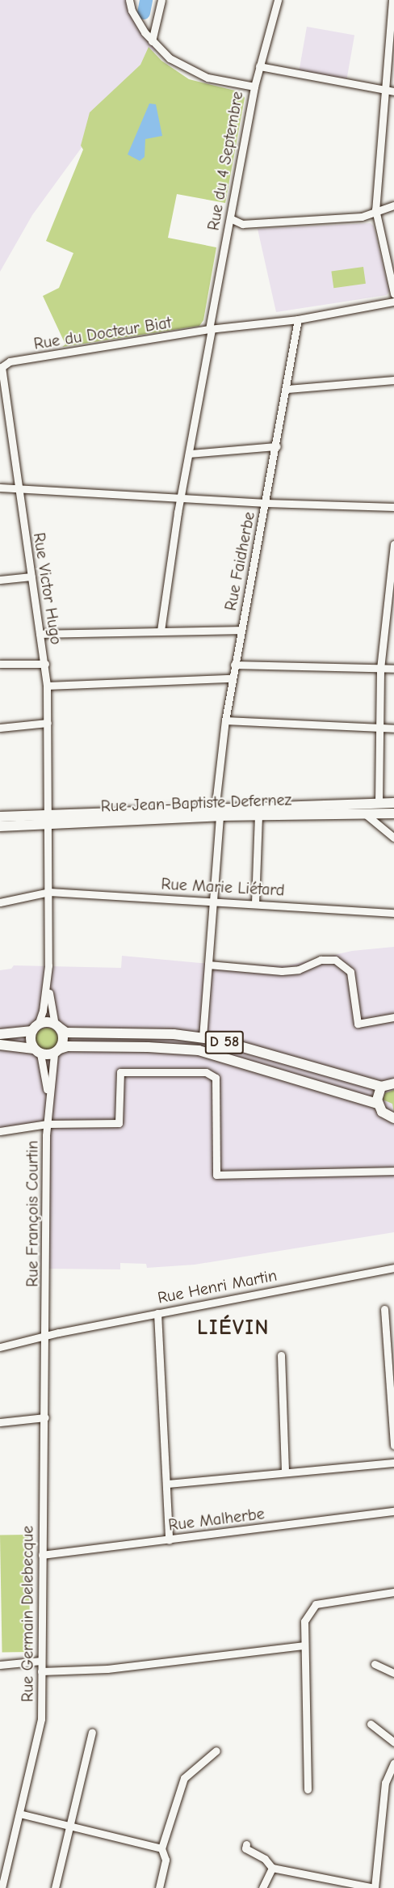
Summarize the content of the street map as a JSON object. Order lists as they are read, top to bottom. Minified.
{"streets":{"main road":["Rue Jean-Baptiste Defernez","D 58"],"street":["Rue du 4 Septembre","Rue du Docteur Biat","Rue Faidherbe","Rue Victor Hugo","Rue Marie Liétard","Rue François Courtin","Rue Henri Martin","Rue Malherbe","Rue Germain Delebecque"]},"crossings":[["Rue du 4 Septembre","Rue du Docteur Biat"],["Rue du Docteur Biat","Rue Faidherbe"],["Rue du Docteur Biat","Rue Victor Hugo"],["Rue Faidherbe","Rue Jean-Baptiste Defernez"],["Rue Faidherbe","Rue Marie Liétard"],["Rue Faidherbe","D 58"],["Rue Victor Hugo","Rue Jean-Baptiste Defernez"],["Rue François Courtin","Rue Henri Martin"],["Rue François Courtin","Rue Germain Delebecque"],["Rue Henri Martin","Rue Germain Delebecque"],["Rue Malherbe","Rue Germain Delebecque"]],"districts":["LIÉVIN"]}
